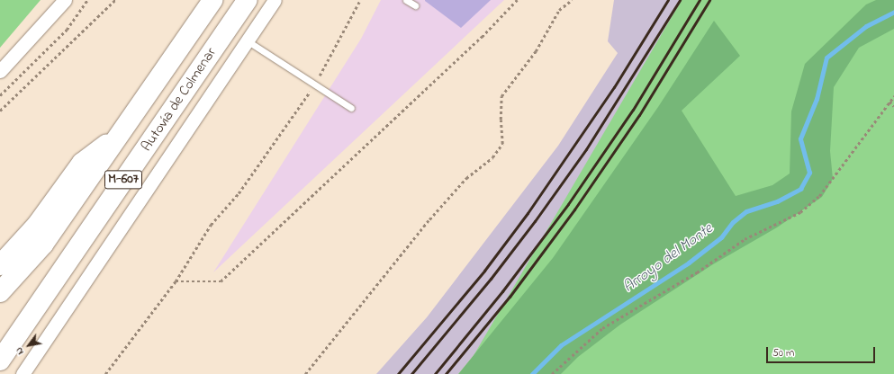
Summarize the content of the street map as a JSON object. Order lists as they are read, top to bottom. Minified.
{"streets":{"highway":["Autovía de Colmenar","M-607"]},"water":["Arroyo del Monte"],"scale_bar":"50 m","north":"bottom left"}
